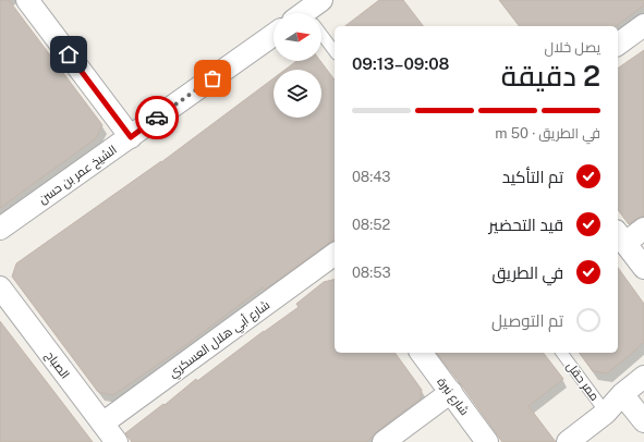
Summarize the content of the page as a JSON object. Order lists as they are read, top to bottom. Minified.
{"streets":{"street":["الشيخ عمر بن حسن","شارع أبي هلال العسكري","الصباح","شارع نبرة"],"lane":["ممر حقل"]},"crossings":[["شارع أبي هلال العسكري","الصباح"]],"north":"right","page":{"heading":["2 دقيقة","يصل خلال","09:08–09:13"],"bar":"في الطريق · 50 m","list":[["تم التأكيد","08:43"],["قيد التحضير","08:52"],["في الطريق","08:53"],"تم التوصيل"]}}
